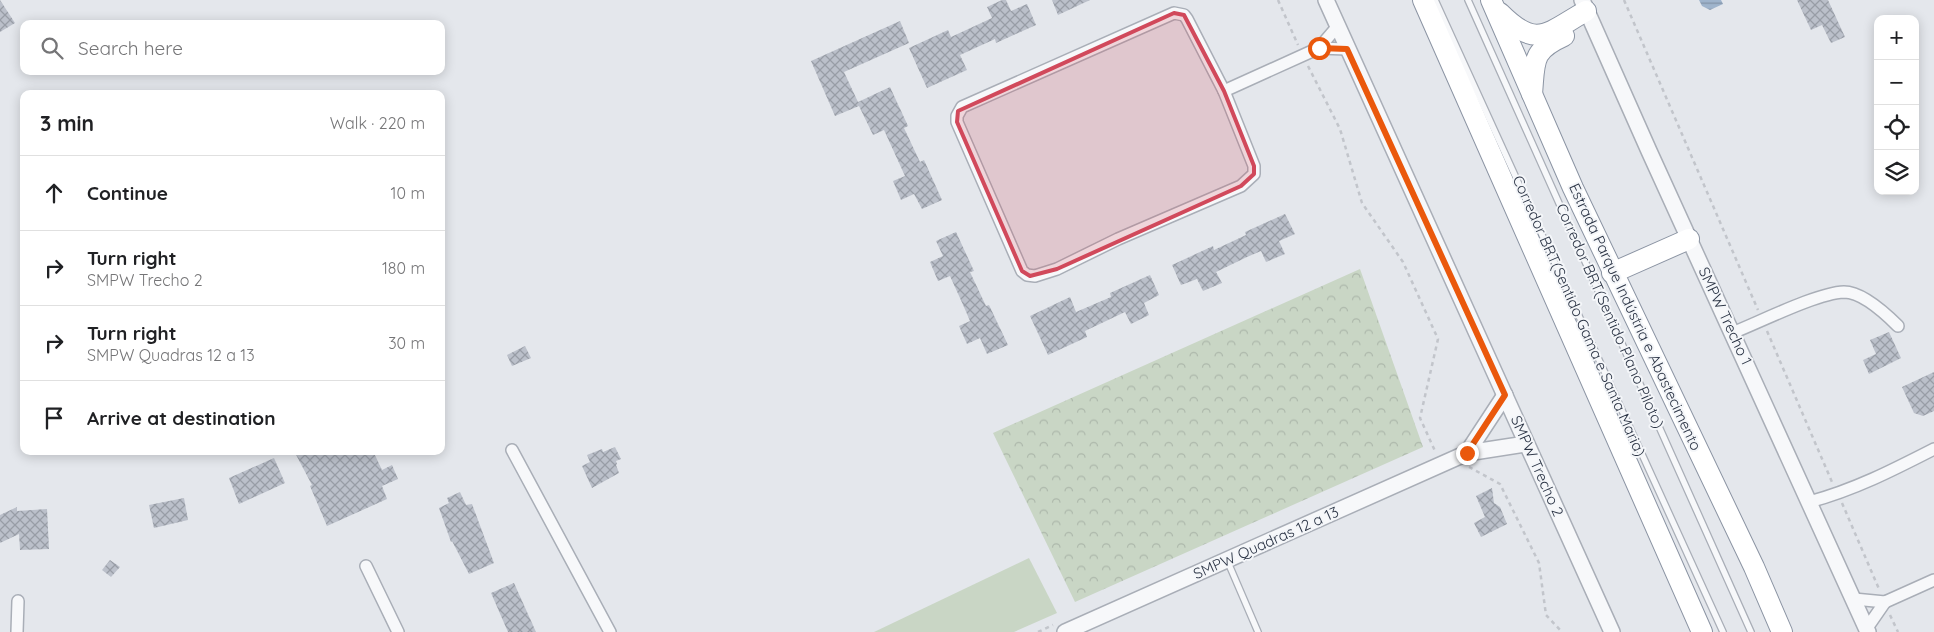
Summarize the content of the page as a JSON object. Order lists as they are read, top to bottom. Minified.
{"streets":{"highway":["Estrada Parque Indústria e Abastecimento"],"street":["SMPW Trecho 1","SMPW Trecho 2","SMPW Quadras 12 a 13"],"lane":["Corredor BRT(Sentido Gama e Santa Maria)","Corredor BRT(Sentido Plano Piloto)"]},"crossings":[["SMPW Trecho 2","SMPW Quadras 12 a 13"]],"page":{"map_buttons":["+","−"],"search":"Search here","heading":["3 min","Walk · 220 m"],"list":[["Continue","10 m"],["Turn right","SMPW Trecho 2","180 m"],["Turn right","SMPW Quadras 12 a 13","30 m"],"Arrive at destination"]}}
